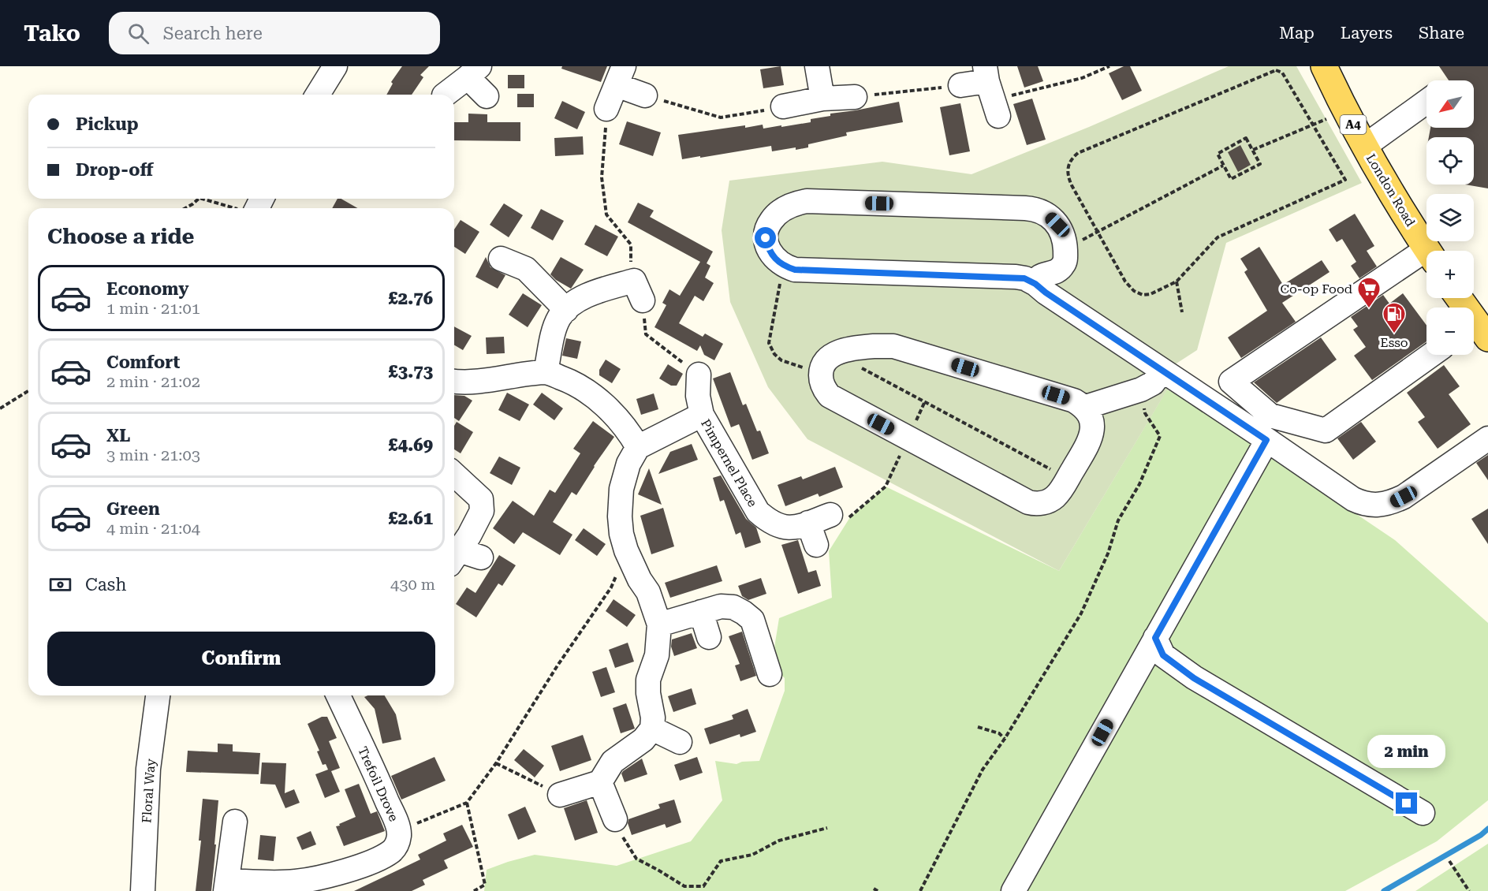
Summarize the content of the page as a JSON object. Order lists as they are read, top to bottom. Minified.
{"streets":{"main road":["A4","London Road"],"street":["Pimpernel Place","Trefoil Drove","Floral Way"]},"places":{"supermarket":["Co-op Food"],"fuel station":["Esso"]},"north":"bottom left","page":{"header":"Tako","search":"Search here","nav":["Map","Layers","Share"],"map_buttons":["+","−"],"banner":["Pickup","Drop-off"],"heading":"Choose a ride","list":[{"name":"Economy","note":"1 min · 21:01","value":"£2.76"},{"name":"Comfort","note":"2 min · 21:02","value":"£3.73"},{"name":"XL","note":"3 min · 21:03","value":"£4.69"},{"name":"Green","note":"4 min · 21:04","value":"£2.61"}],"pay":["Cash","430 m"],"buttons":"Confirm","bubble":"2 min"}}
